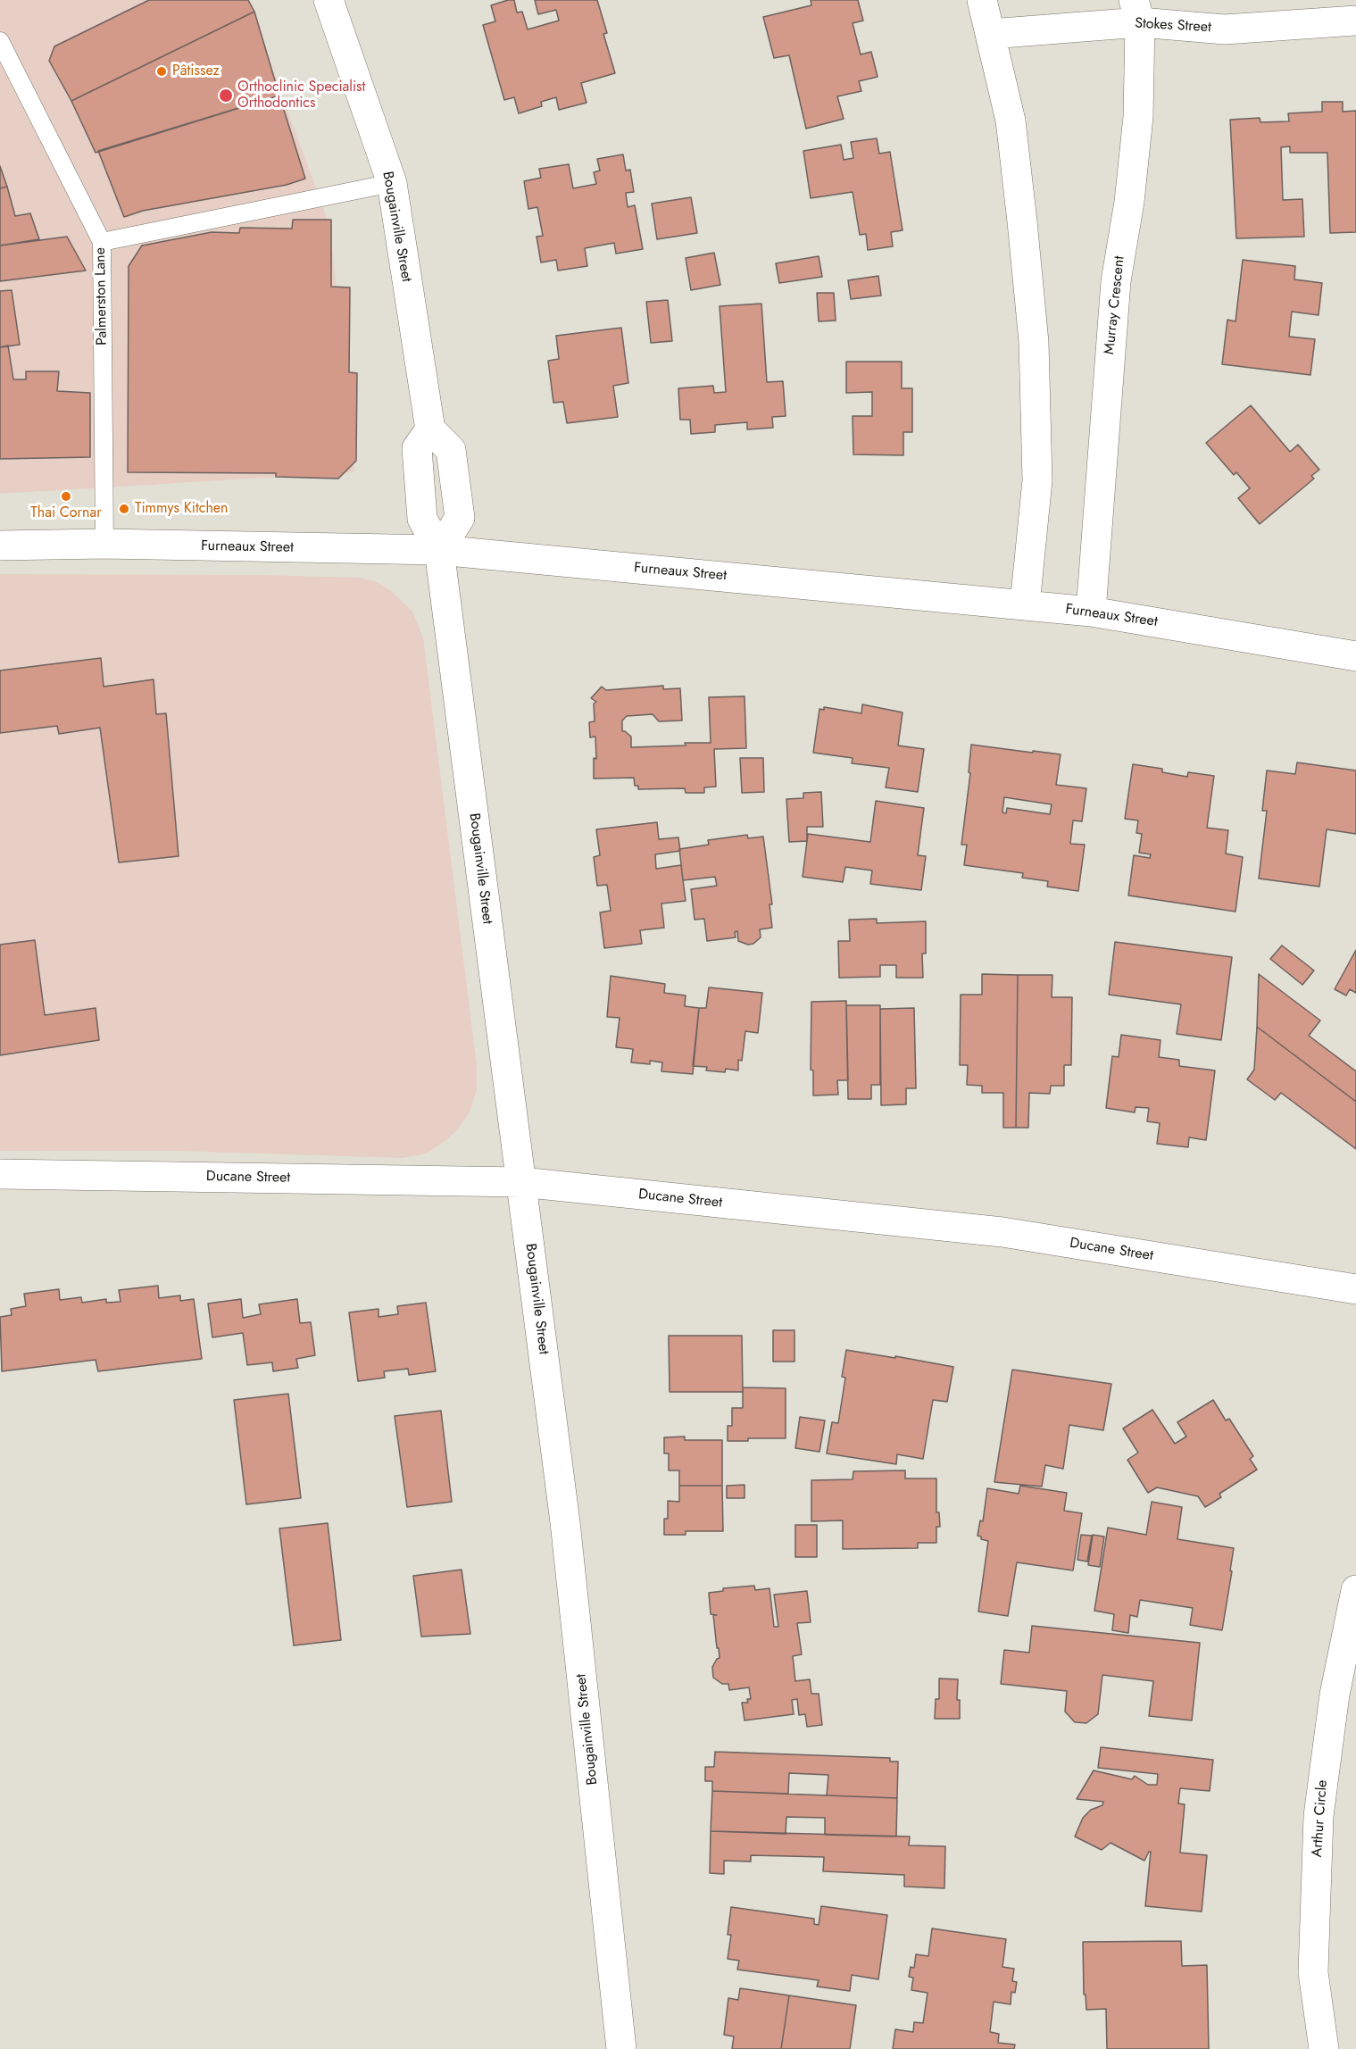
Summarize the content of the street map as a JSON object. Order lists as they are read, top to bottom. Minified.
{"streets":{"street":["Stokes Street","Bougainville Street","Murray Crescent","Furneaux Street","Ducane Street","Arthur Circle"],"lane":["Palmerston Lane"]},"crossings":[["Stokes Street","Murray Crescent"],["Bougainville Street","Furneaux Street"],["Bougainville Street","Ducane Street"],["Palmerston Lane","Furneaux Street"],["Murray Crescent","Furneaux Street"]],"places":["Pâtissez","Orthoclinic Specialist Orthodontics","Thai Cornar","Timmys Kitchen"]}
